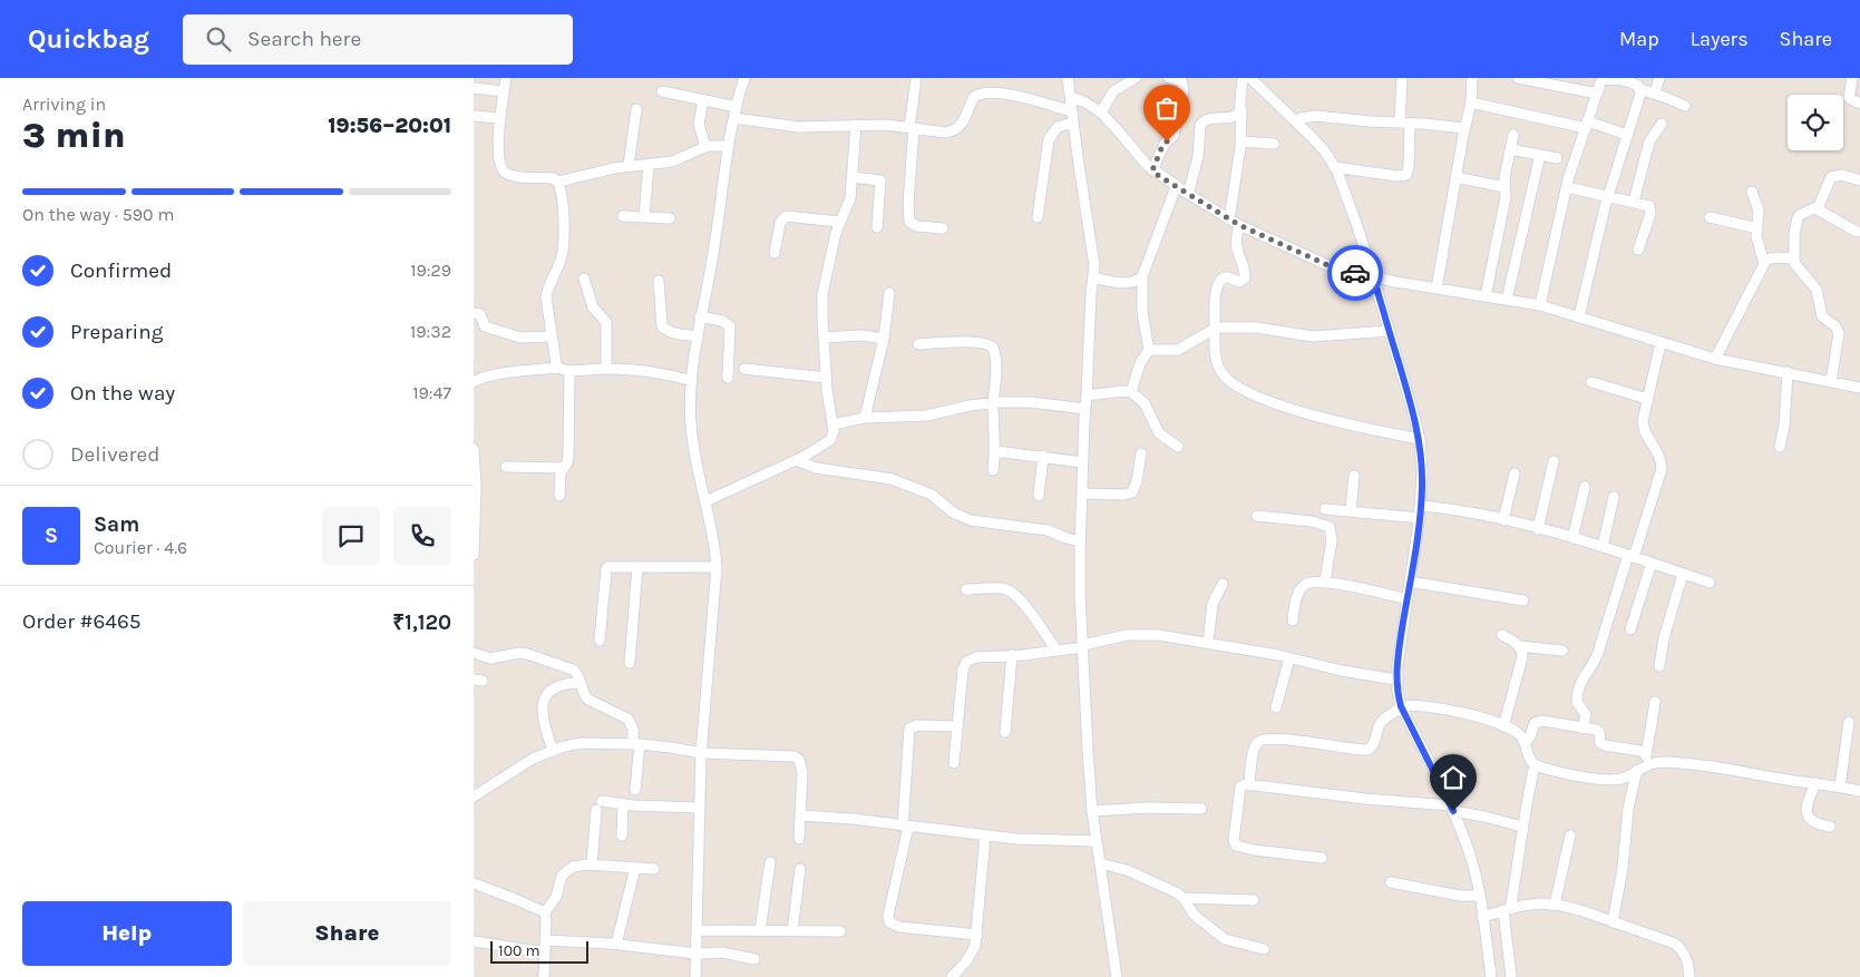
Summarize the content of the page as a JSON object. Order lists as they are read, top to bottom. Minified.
{"scale_bar":"100 m","page":{"header":"Quickbag","search":"Search here","nav":["Map","Layers","Share"],"heading":["3 min","Arriving in","19:56–20:01"],"panel":["Sam","Courier · 4.6","Order #6465","₹1,120"],"bar":"On the way · 590 m","list":[["Confirmed","19:29"],["Preparing","19:32"],["On the way","19:47"],"Delivered"],"round":"S","buttons":["Help","Share"],"scale":"100 m"}}
